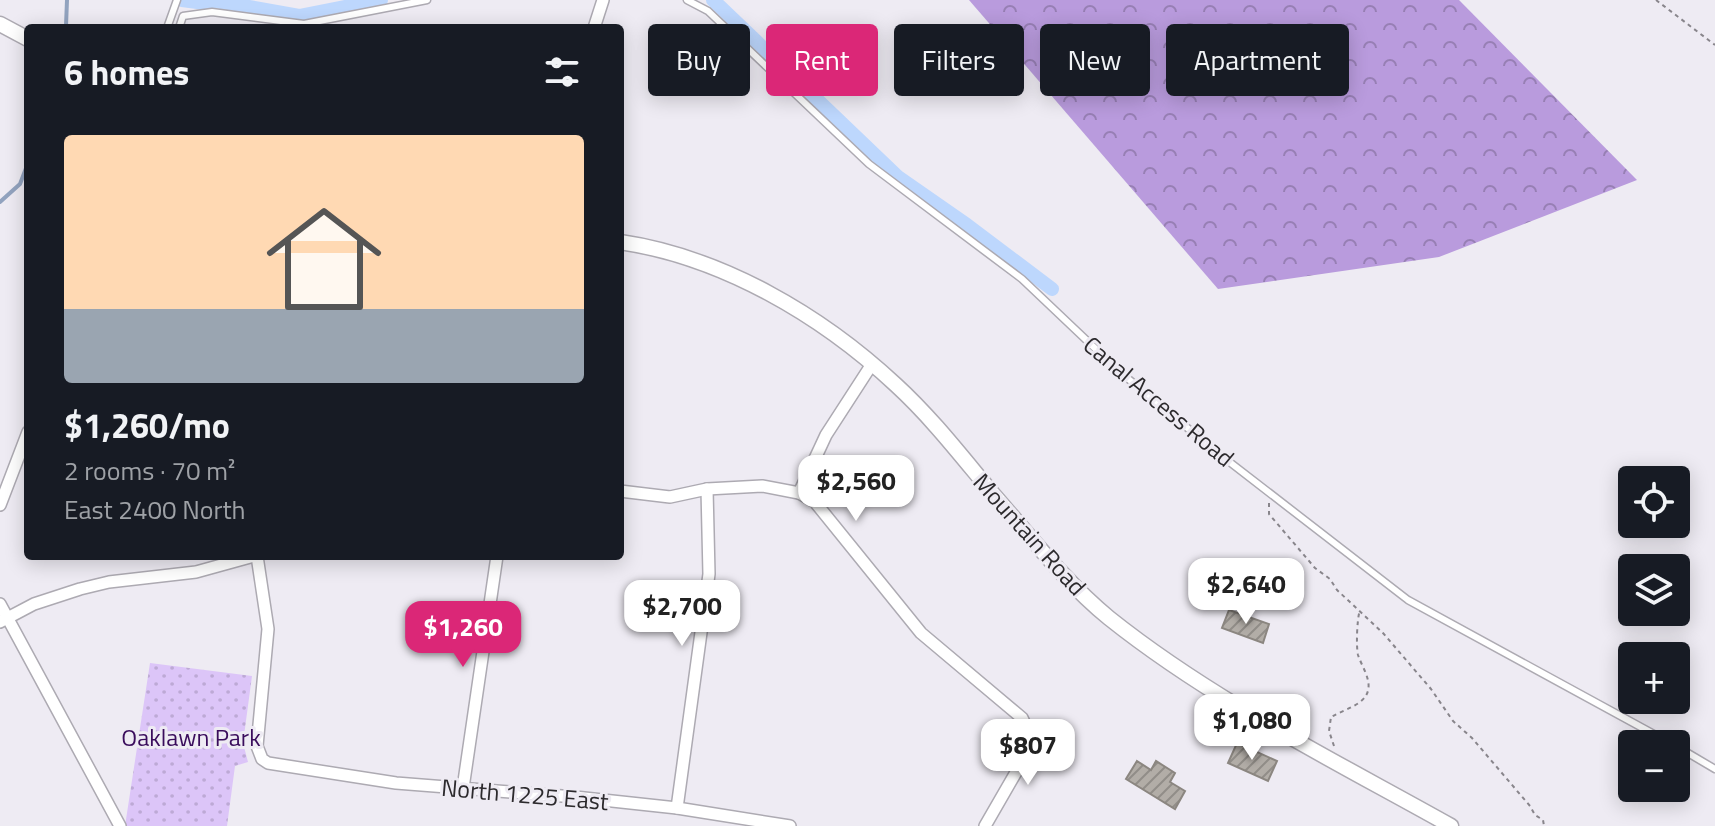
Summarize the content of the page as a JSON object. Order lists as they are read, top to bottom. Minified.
{"streets":{"street":["Mountain Road","North 1225 East"],"lane":["Canal Access Road"]},"parks":["Oaklawn Park"],"page":{"chip":["Buy","Rent","Filters","New","Apartment"],"heading":"6 homes","list":[{"name":"$1,260/mo","note":"2 rooms · 70 m² · East 2400 North"}],"price":["$2,560","$2,640","$2,700","$1,260","$1,080","$807"],"map_buttons":["+","−"]}}
